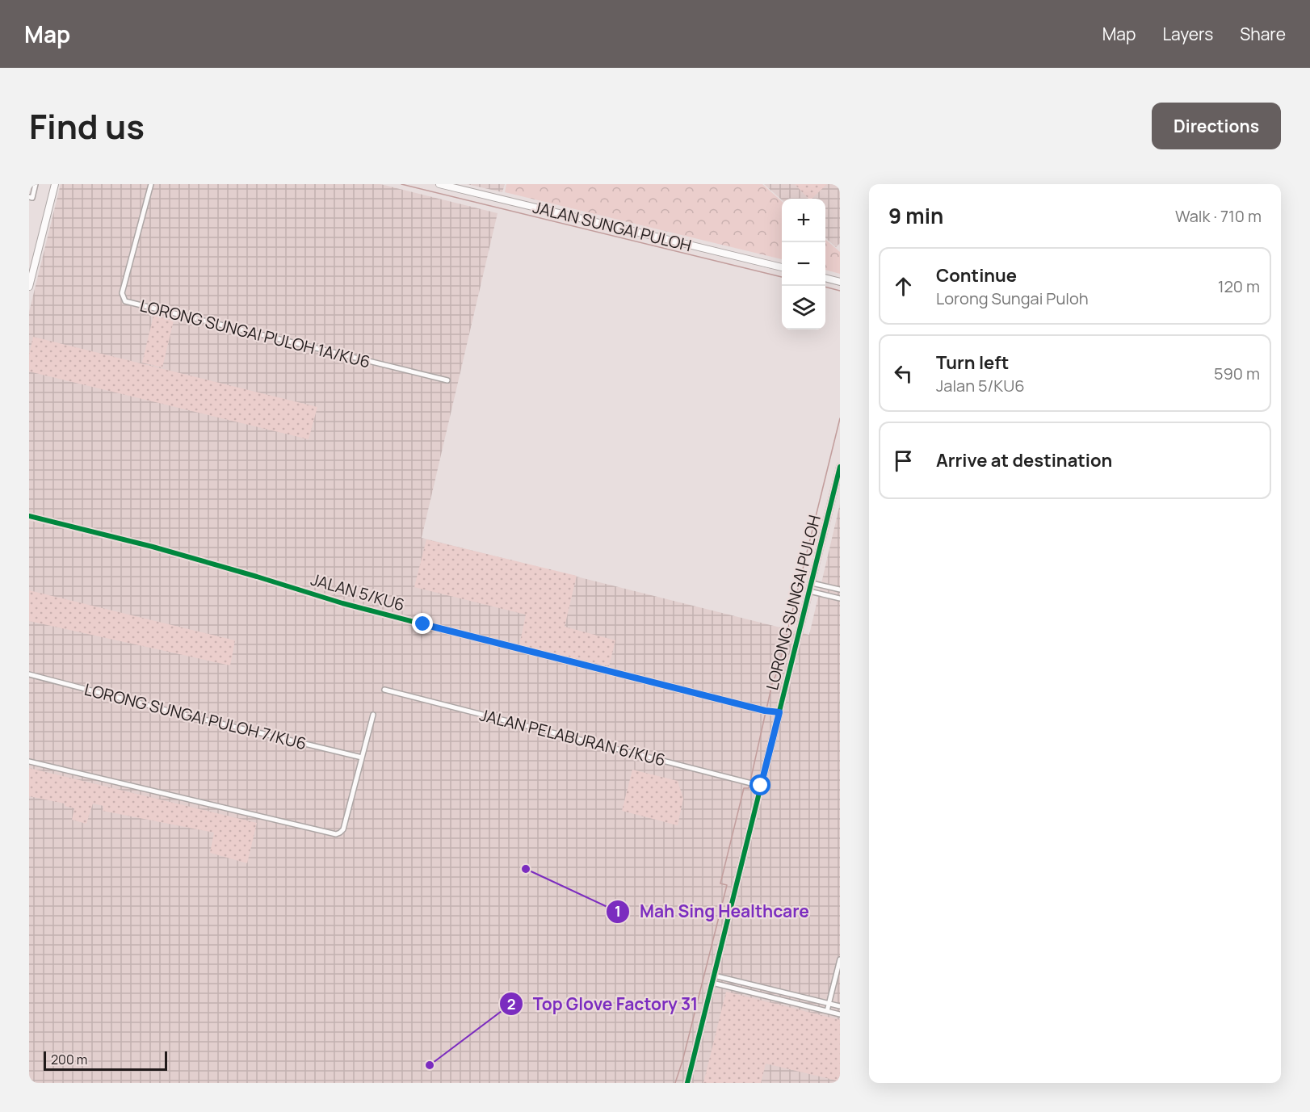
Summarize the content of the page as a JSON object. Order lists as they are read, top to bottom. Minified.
{"streets":{"street":["JALAN SUNGAI PULOH","LORONG SUNGAI PULOH 1A/KU6","JALAN 5/KU6","LORONG SUNGAI PULOH","LORONG SUNGAI PULOH 7/KU6","JALAN PELABURAN 6/KU6"]},"crossings":[["JALAN 5/KU6","LORONG SUNGAI PULOH"],["LORONG SUNGAI PULOH","JALAN PELABURAN 6/KU6"]],"places":["Mah Sing Healthcare","Top Glove Factory 31"],"scale_bar":"200 m","page":{"header":"Map","nav":["Map","Layers","Share"],"title":"Find us","buttons":"Directions","heading":["9 min","Walk · 710 m"],"map_buttons":["+","−"],"list":[["Continue","Lorong Sungai Puloh","120 m"],["Turn left","Jalan 5/KU6","590 m"],"Arrive at destination"],"scale":"200 m"}}
